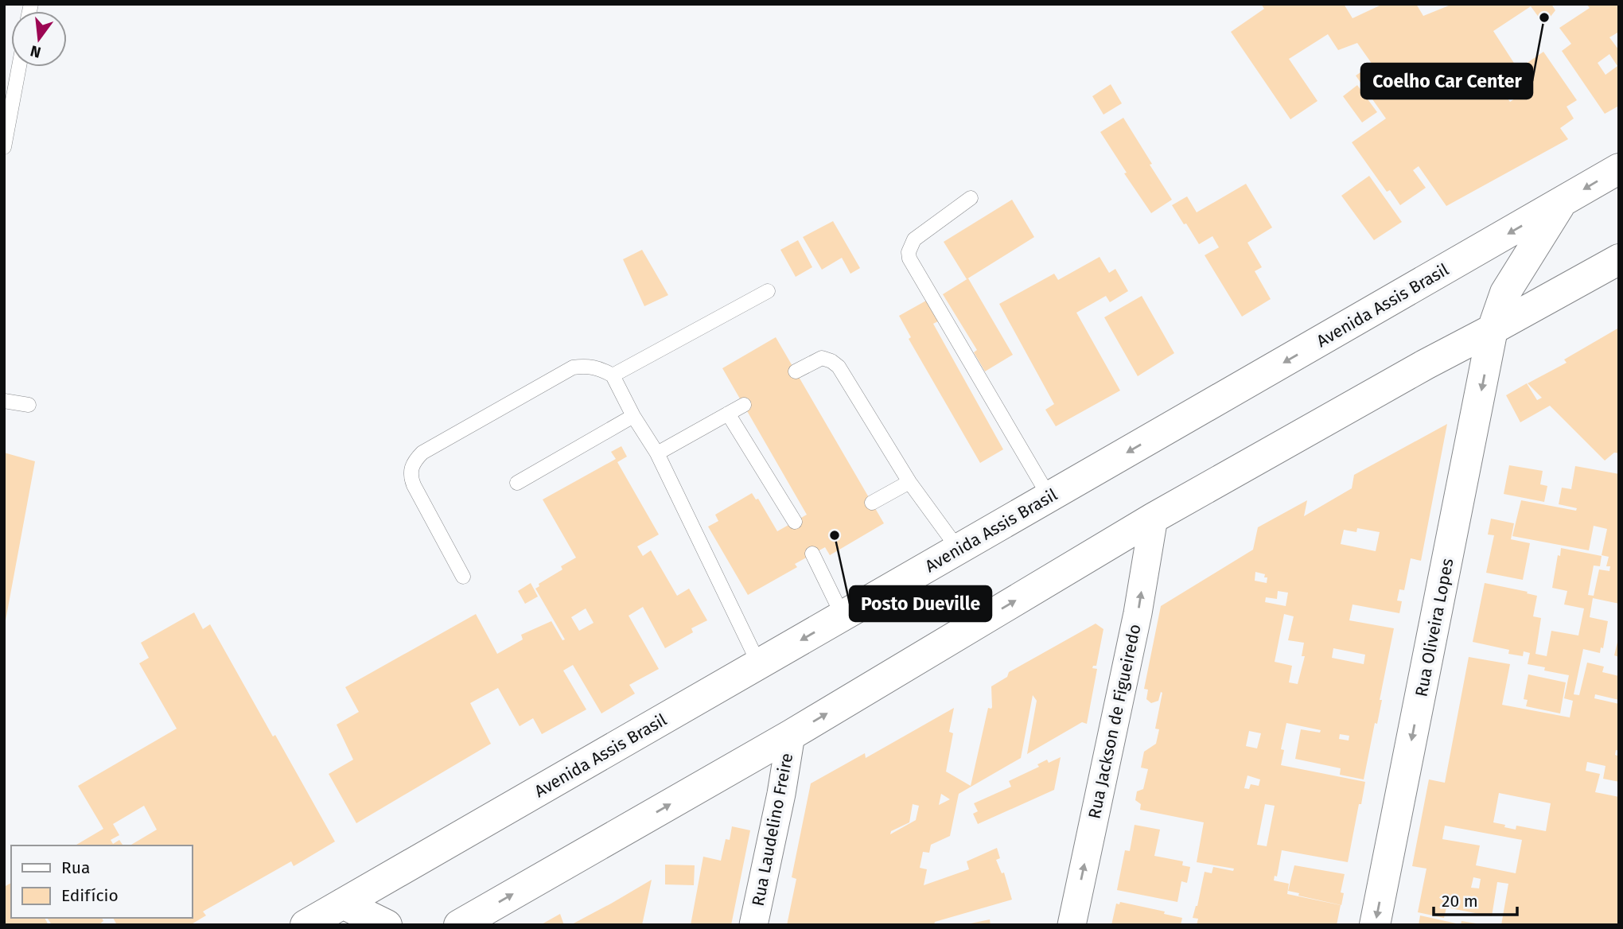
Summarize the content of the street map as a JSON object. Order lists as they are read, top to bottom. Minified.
{"streets":{"main road":["Avenida Assis Brasil","Rua Oliveira Lopes"],"street":["Rua Jackson de Figueiredo","Rua Laudelino Freire"]},"crossings":[["Avenida Assis Brasil","Rua Oliveira Lopes"]],"one_way":["Rua Oliveira Lopes","Rua Jackson de Figueiredo"],"places":["Coelho Car Center","Posto Dueville"],"legend":["Rua","Edifício"],"scale_bar":"20 m","north":"bottom"}
